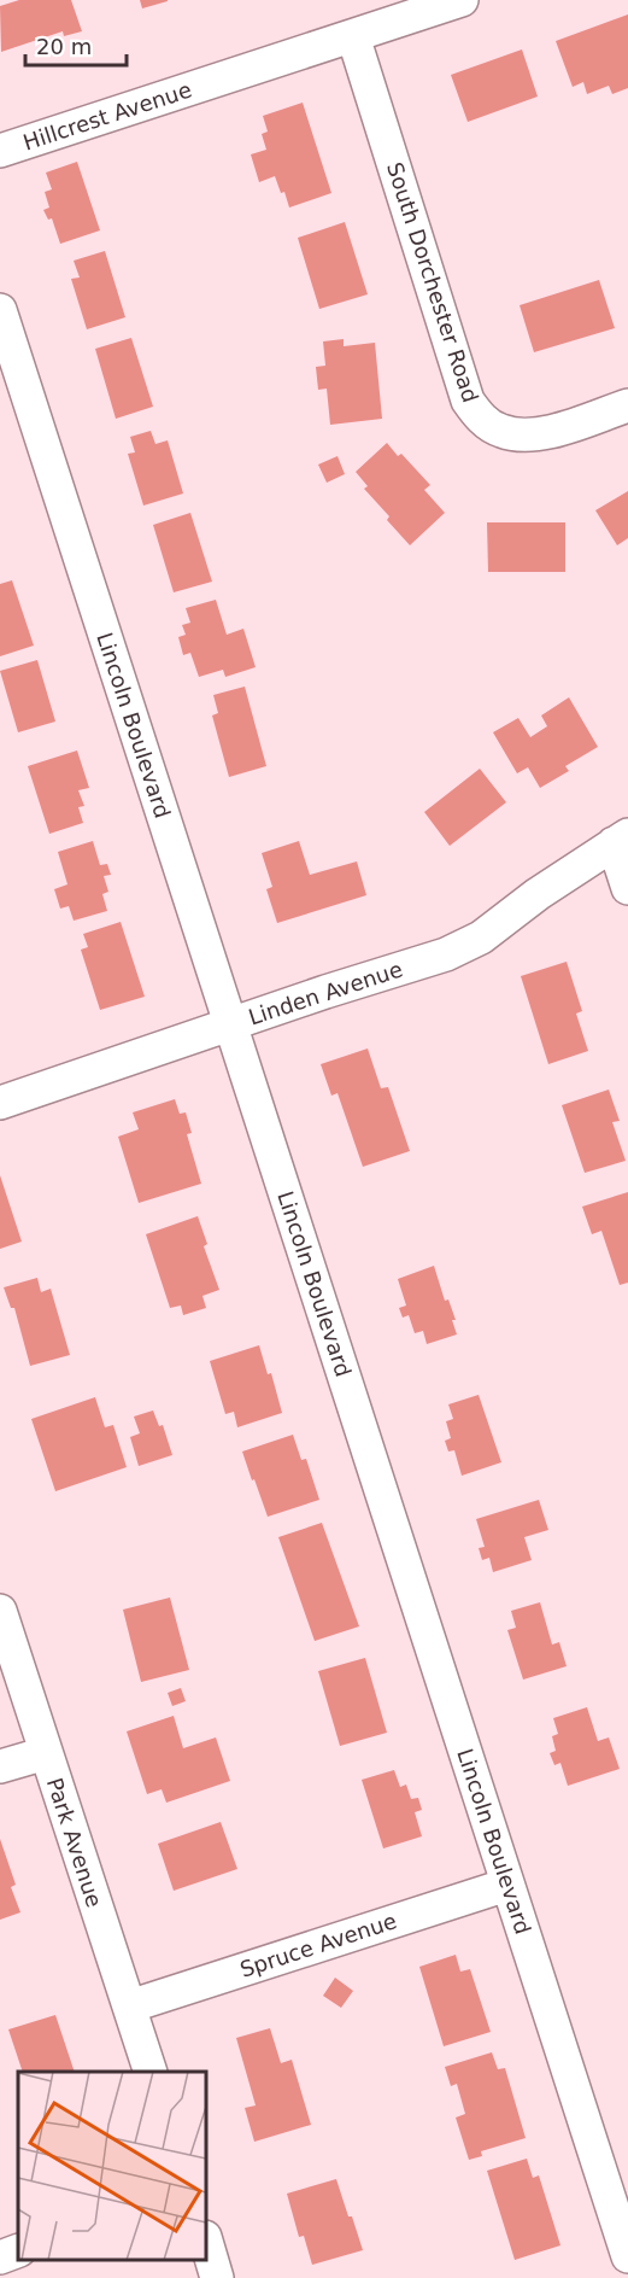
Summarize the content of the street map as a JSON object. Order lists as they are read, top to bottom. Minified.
{"streets":{"street":["Hillcrest Avenue","South Dorchester Road","Lincoln Boulevard","Linden Avenue","Park Avenue","Spruce Avenue"]},"crossings":[["Hillcrest Avenue","South Dorchester Road"],["Lincoln Boulevard","Linden Avenue"],["Lincoln Boulevard","Spruce Avenue"],["Park Avenue","Spruce Avenue"]],"scale_bar":"20 m"}
